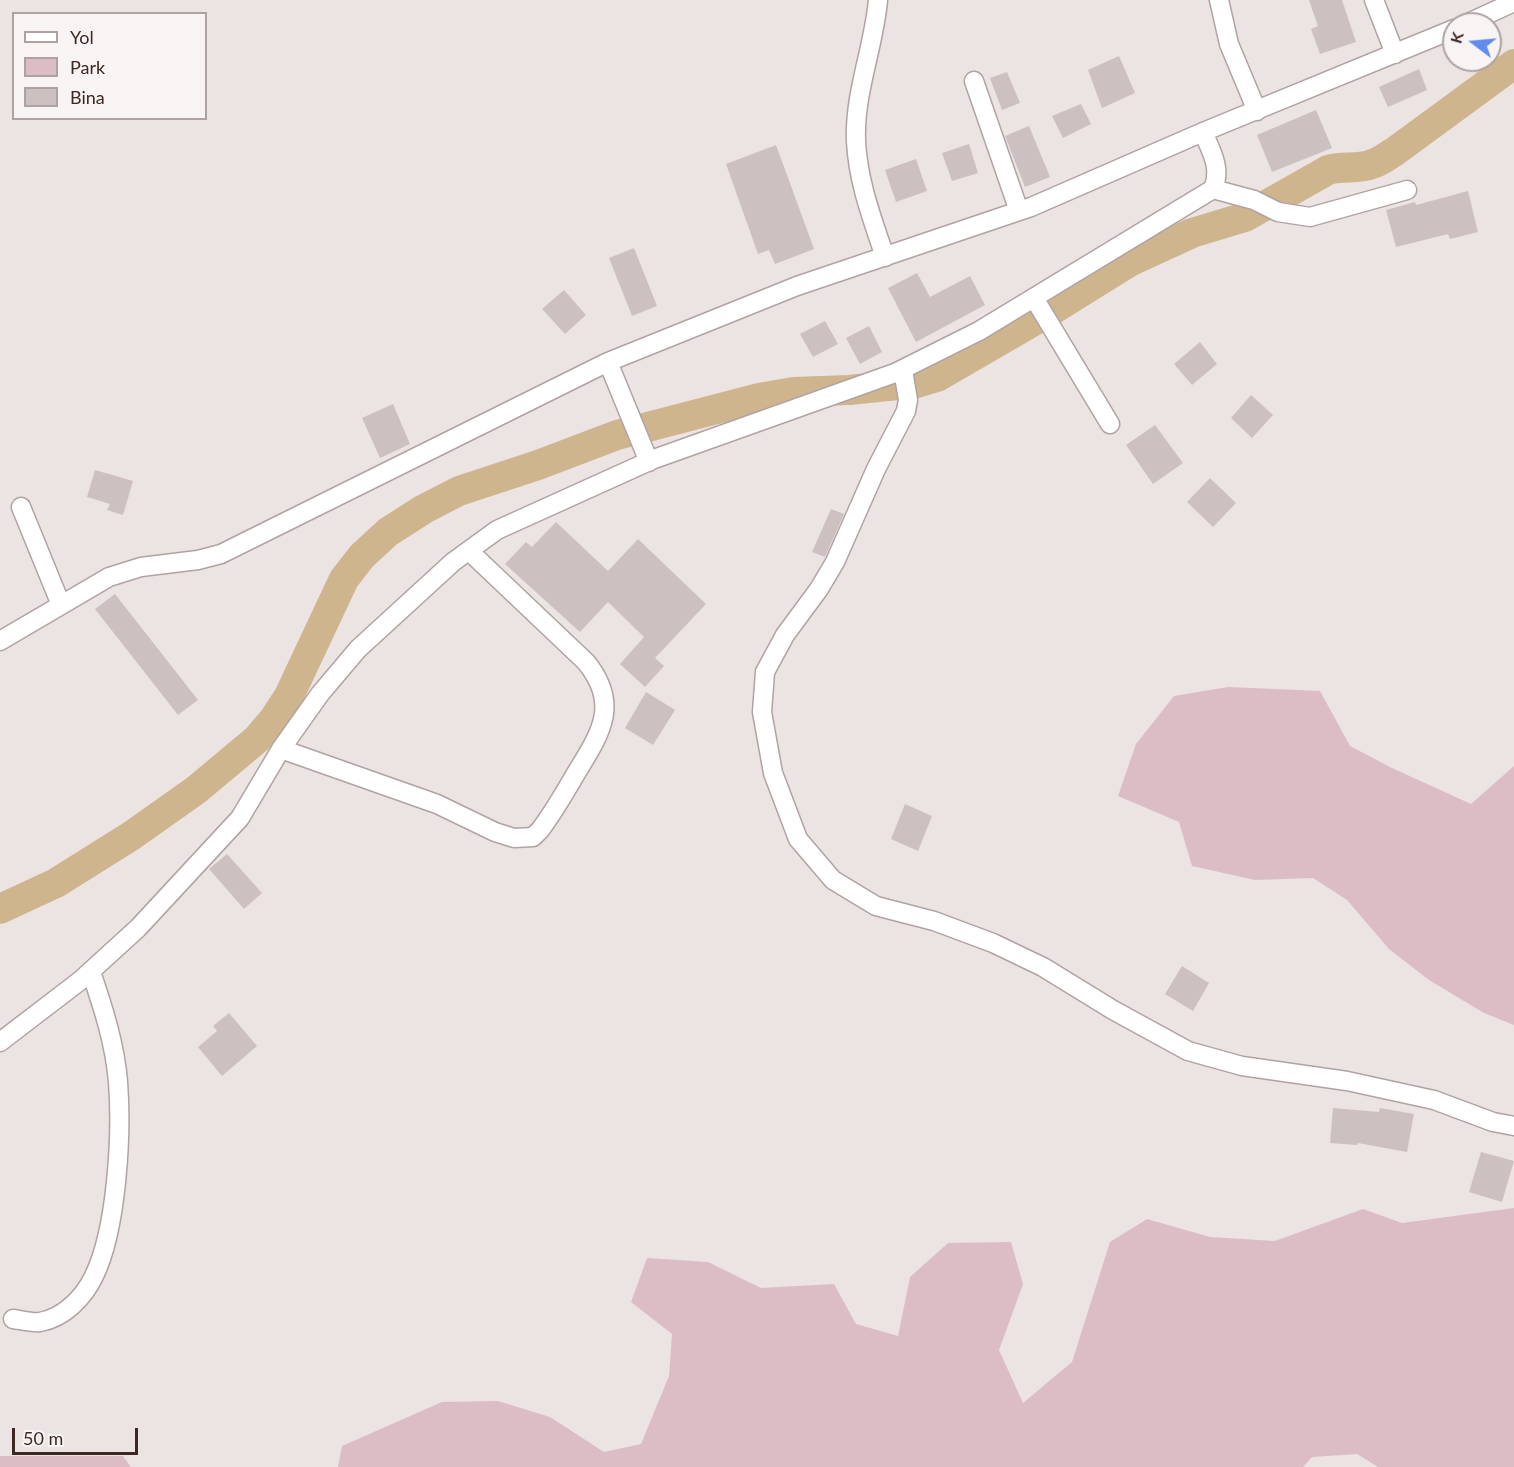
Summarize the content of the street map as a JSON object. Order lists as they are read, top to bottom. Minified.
{"legend":["Yol","Park","Bina"],"scale_bar":"50 m","north":"left"}
